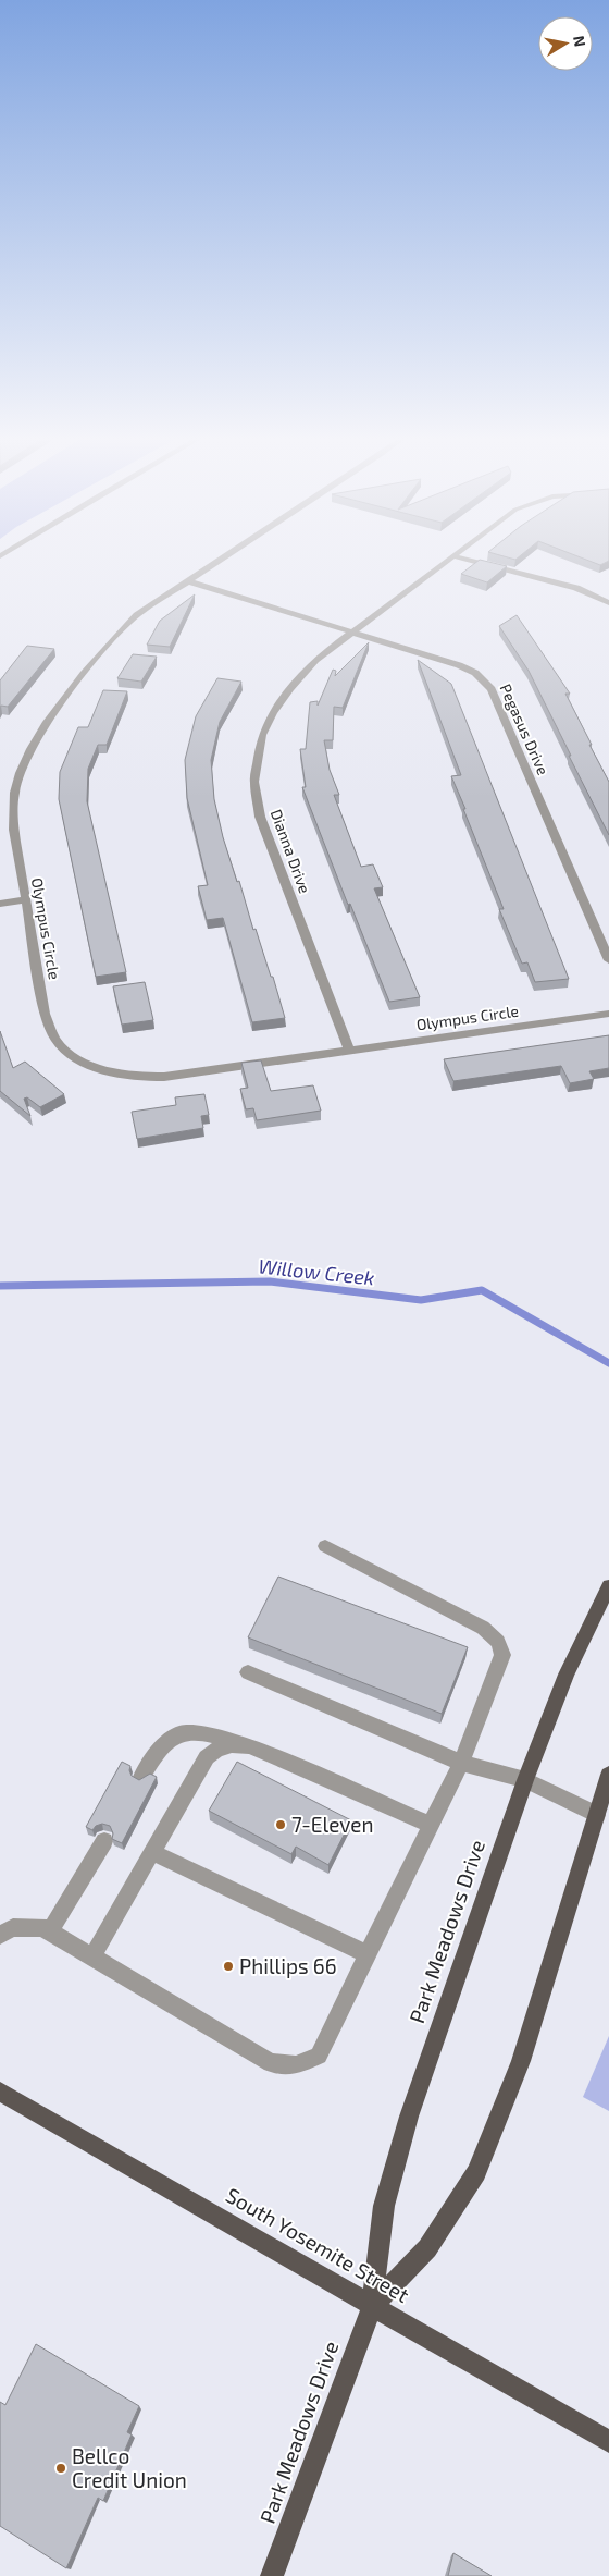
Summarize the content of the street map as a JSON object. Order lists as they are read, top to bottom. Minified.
{"streets":{"main road":["Park Meadows Drive","South Yosemite Street"],"street":["Pegasus Drive","Dianna Drive","Olympus Circle"]},"crossings":[["Pegasus Drive","Dianna Drive"],["Pegasus Drive","Olympus Circle"],["Dianna Drive","Olympus Circle"],["Park Meadows Drive","South Yosemite Street"]],"water":["Willow Creek"],"places":["7-Eleven","Phillips 66","Bellco Credit Union"],"north":"right"}
